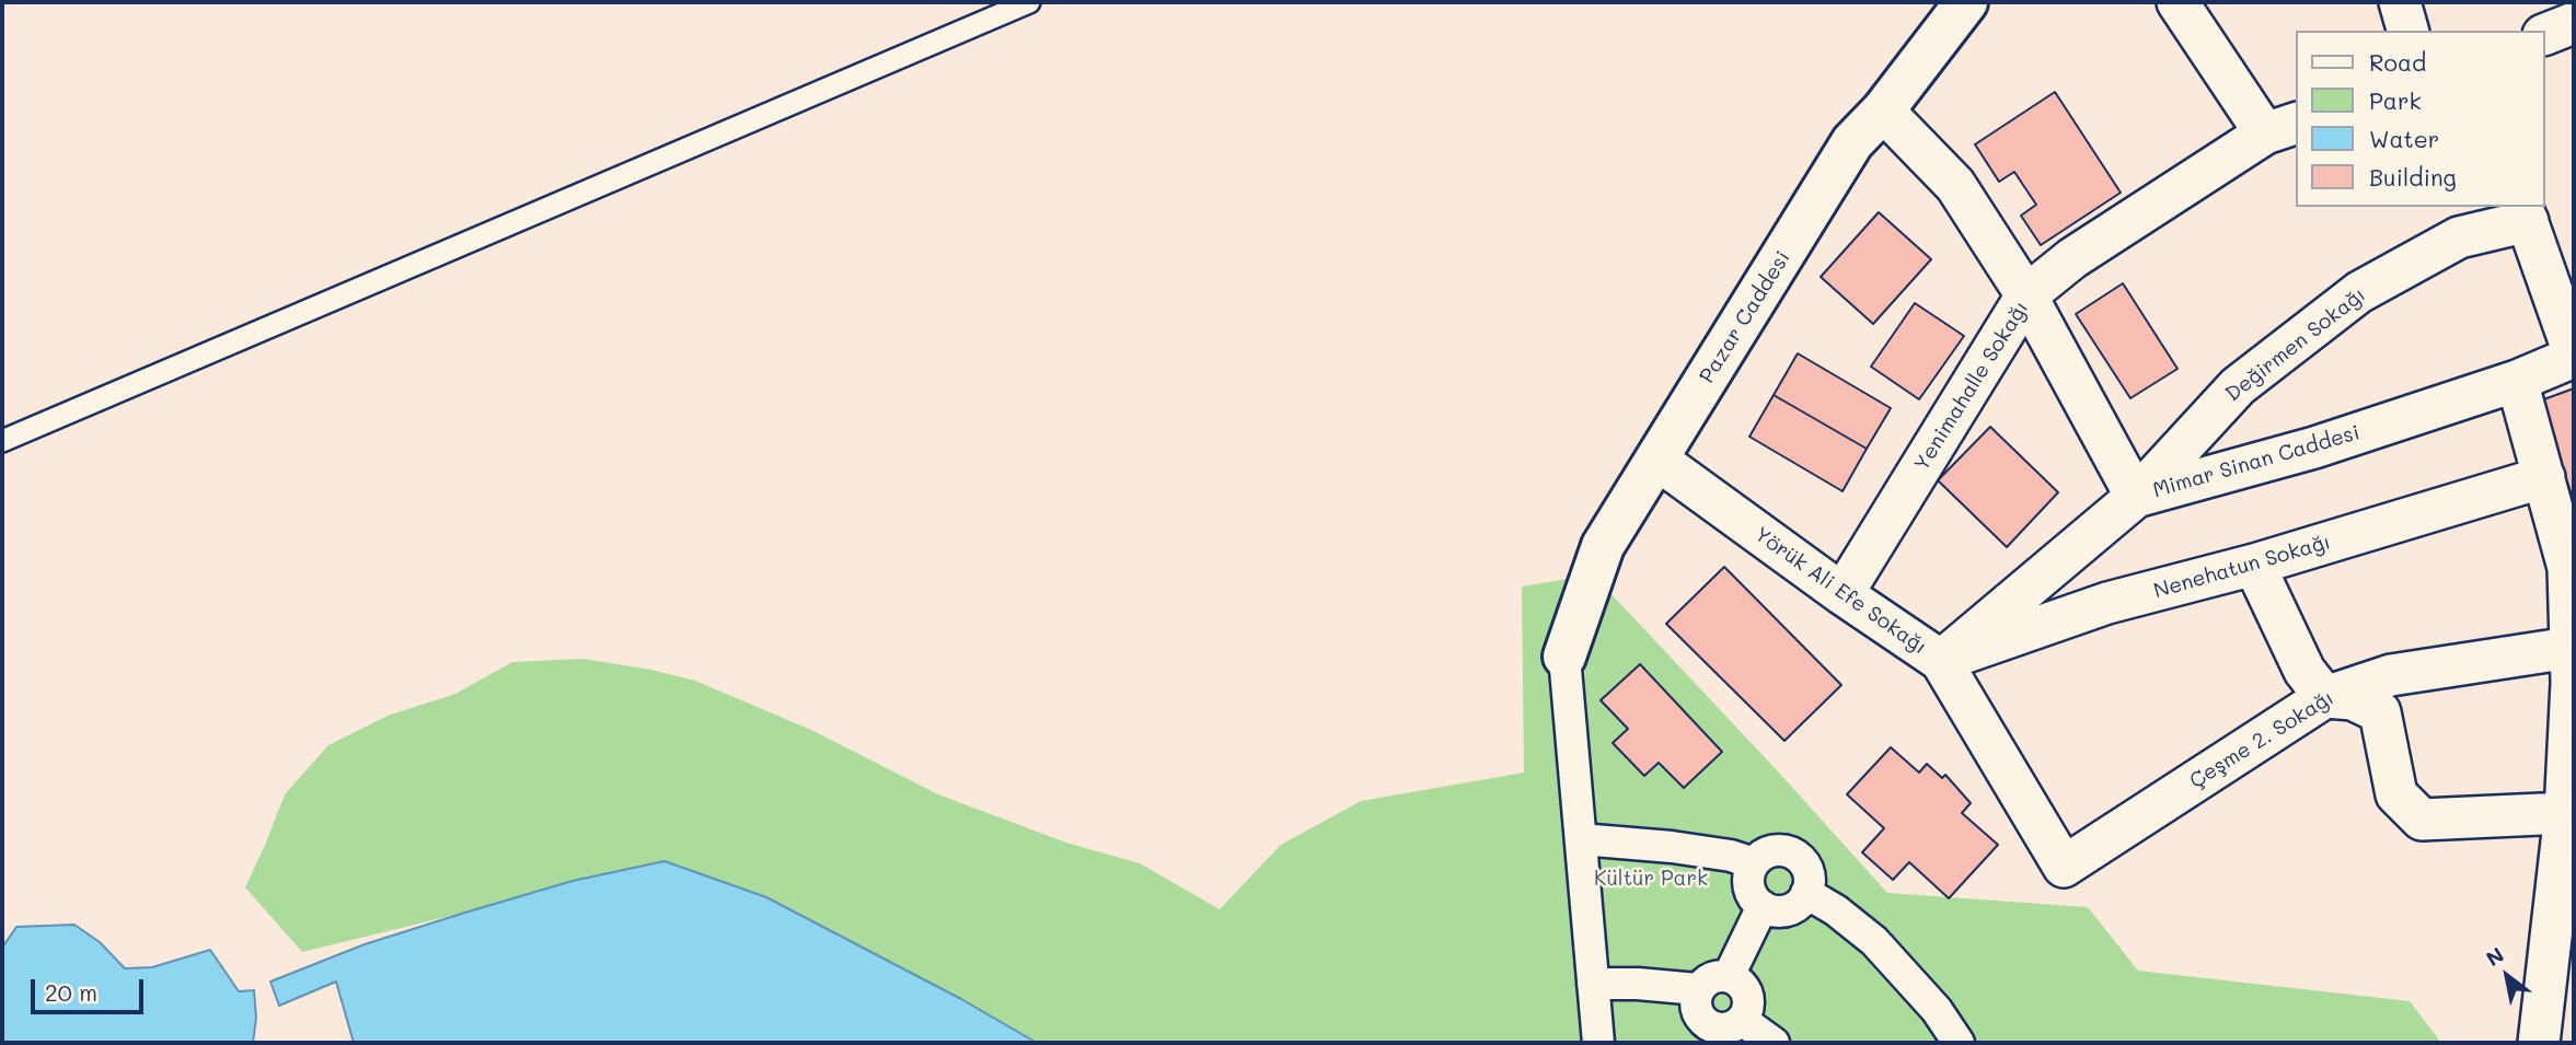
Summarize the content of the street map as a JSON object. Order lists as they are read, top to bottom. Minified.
{"streets":{"main road":["Pazar Caddesi"],"street":["Değirmen Sokağı","Yenimahalle Sokağı","Mimar Sinan Caddesi","Nenehatun Sokağı","Yörük Ali Efe Sokağı","Çeşme 2. Sokağı"]},"crossings":[["Pazar Caddesi","Yörük Ali Efe Sokağı"],["Değirmen Sokağı","Mimar Sinan Caddesi"],["Yenimahalle Sokağı","Yörük Ali Efe Sokağı"],["Mimar Sinan Caddesi","Nenehatun Sokağı"],["Mimar Sinan Caddesi","Yörük Ali Efe Sokağı"],["Nenehatun Sokağı","Yörük Ali Efe Sokağı"],["Yörük Ali Efe Sokağı","Çeşme 2. Sokağı"]],"parks":["Kültür Park"],"legend":["Road","Park","Water","Building"],"scale_bar":"20 m","north":"top left"}
